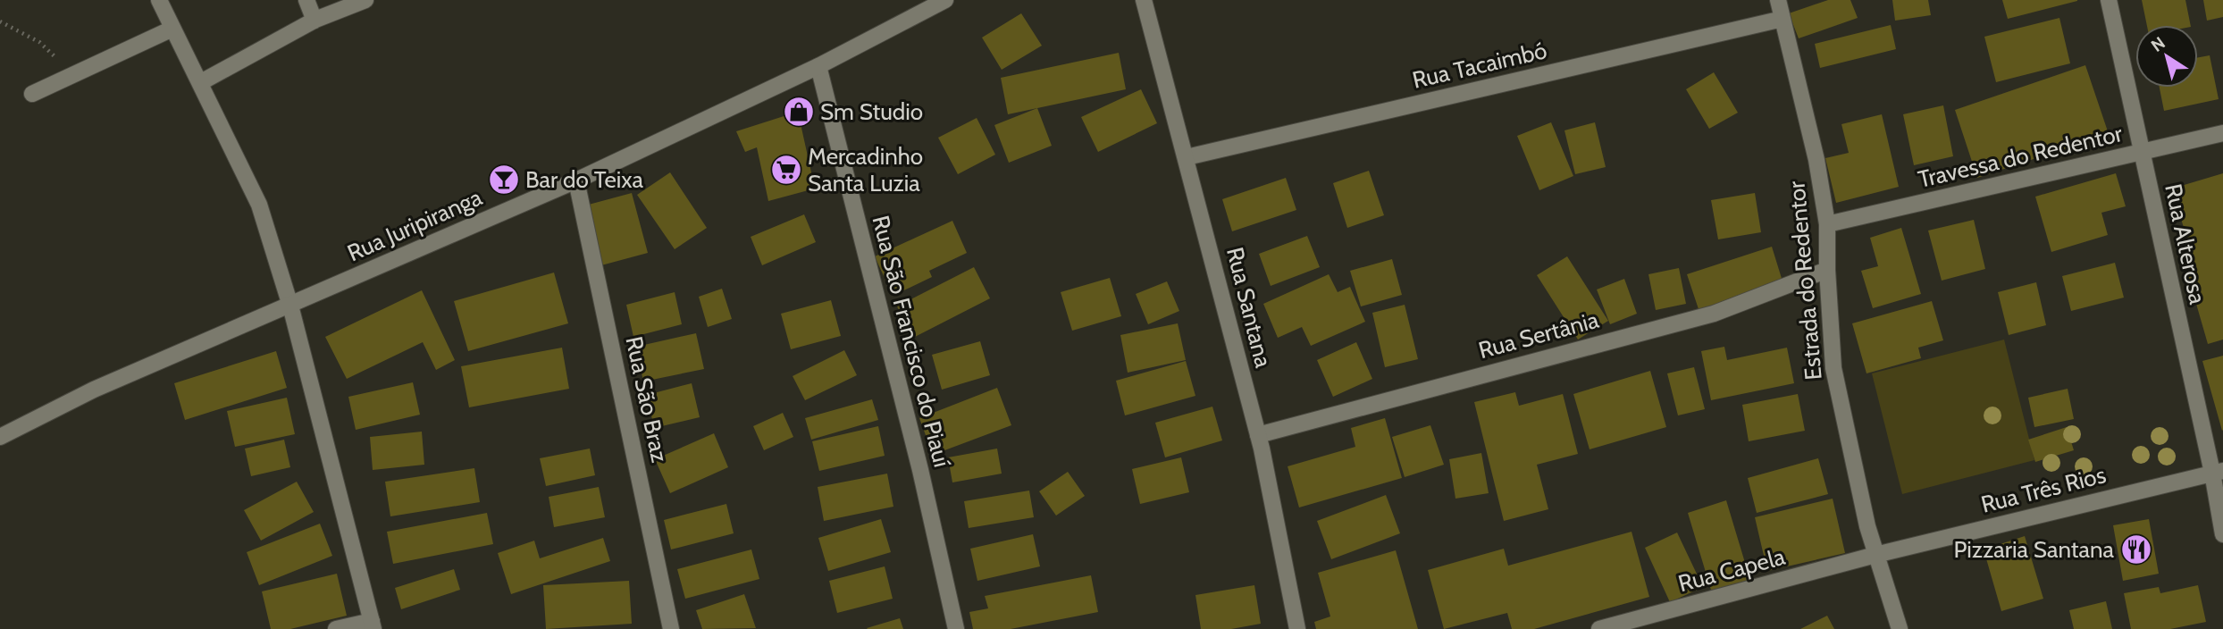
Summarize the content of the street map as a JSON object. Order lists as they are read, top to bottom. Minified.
{"streets":{"street":["Rua Tacaimbó","Travessa do Redentor","Rua Juripiranga","Rua Alterosa","Estrada do Redentor","Rua Santana","Rua Sertânia","Rua São Francisco do Piauí","Rua São Braz","Rua Três Rios","Rua Capela"]},"crossings":[["Rua Tacaimbó","Estrada do Redentor"],["Rua Tacaimbó","Rua Santana"],["Travessa do Redentor","Rua Alterosa"],["Travessa do Redentor","Estrada do Redentor"],["Rua Juripiranga","Rua São Francisco do Piauí"],["Rua Juripiranga","Rua São Braz"],["Rua Alterosa","Rua Três Rios"],["Estrada do Redentor","Rua Sertânia"],["Estrada do Redentor","Rua Três Rios"],["Estrada do Redentor","Rua Capela"],["Rua Santana","Rua Sertânia"],["Rua Três Rios","Rua Capela"]],"places":{"shop":["Sm Studio"],"supermarket":["Mercadinho Santa Luzia"],"bar":["Bar do Teixa"],"restaurant":["Pizzaria Santana"]},"north":"top left"}
